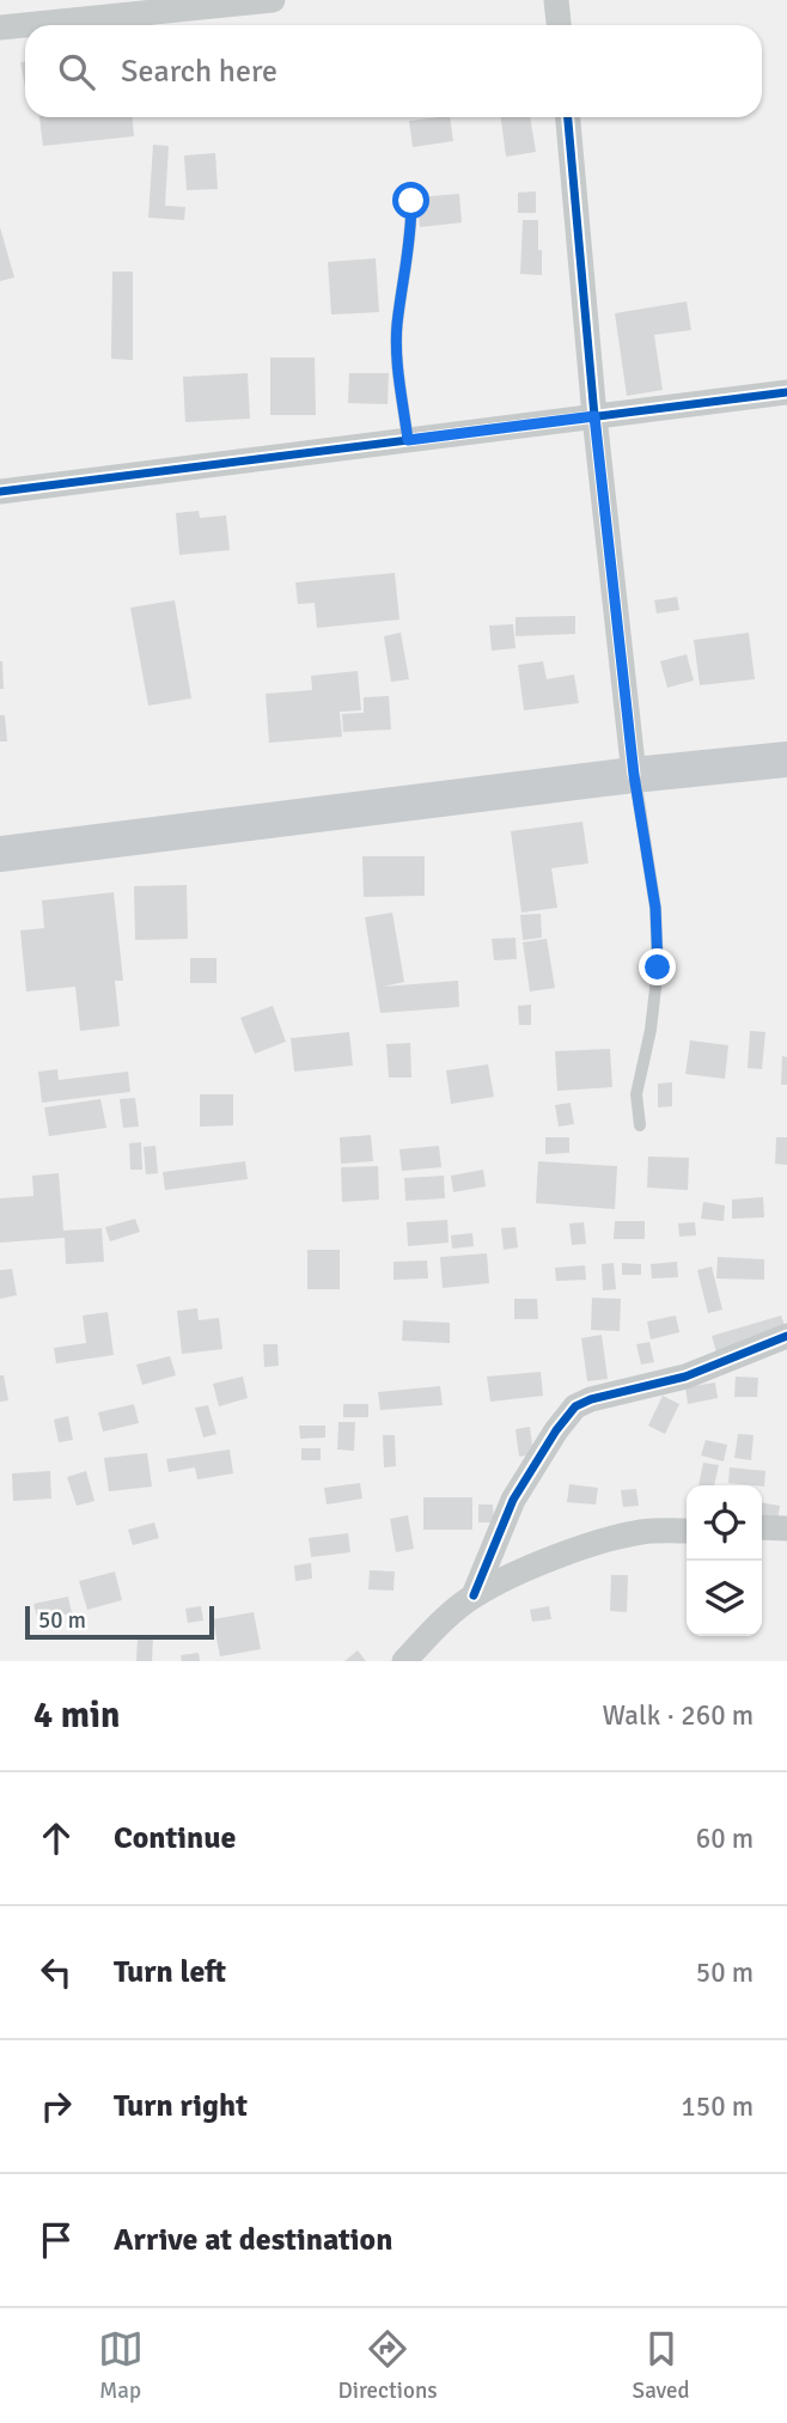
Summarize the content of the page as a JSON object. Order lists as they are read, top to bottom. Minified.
{"scale_bar":"50 m","page":{"search":"Search here","scale":"50 m","heading":["4 min","Walk · 260 m"],"list":[["Continue","60 m"],["Turn left","50 m"],["Turn right","150 m"],"Arrive at destination"],"nav":["Map","Directions","Saved"]}}
